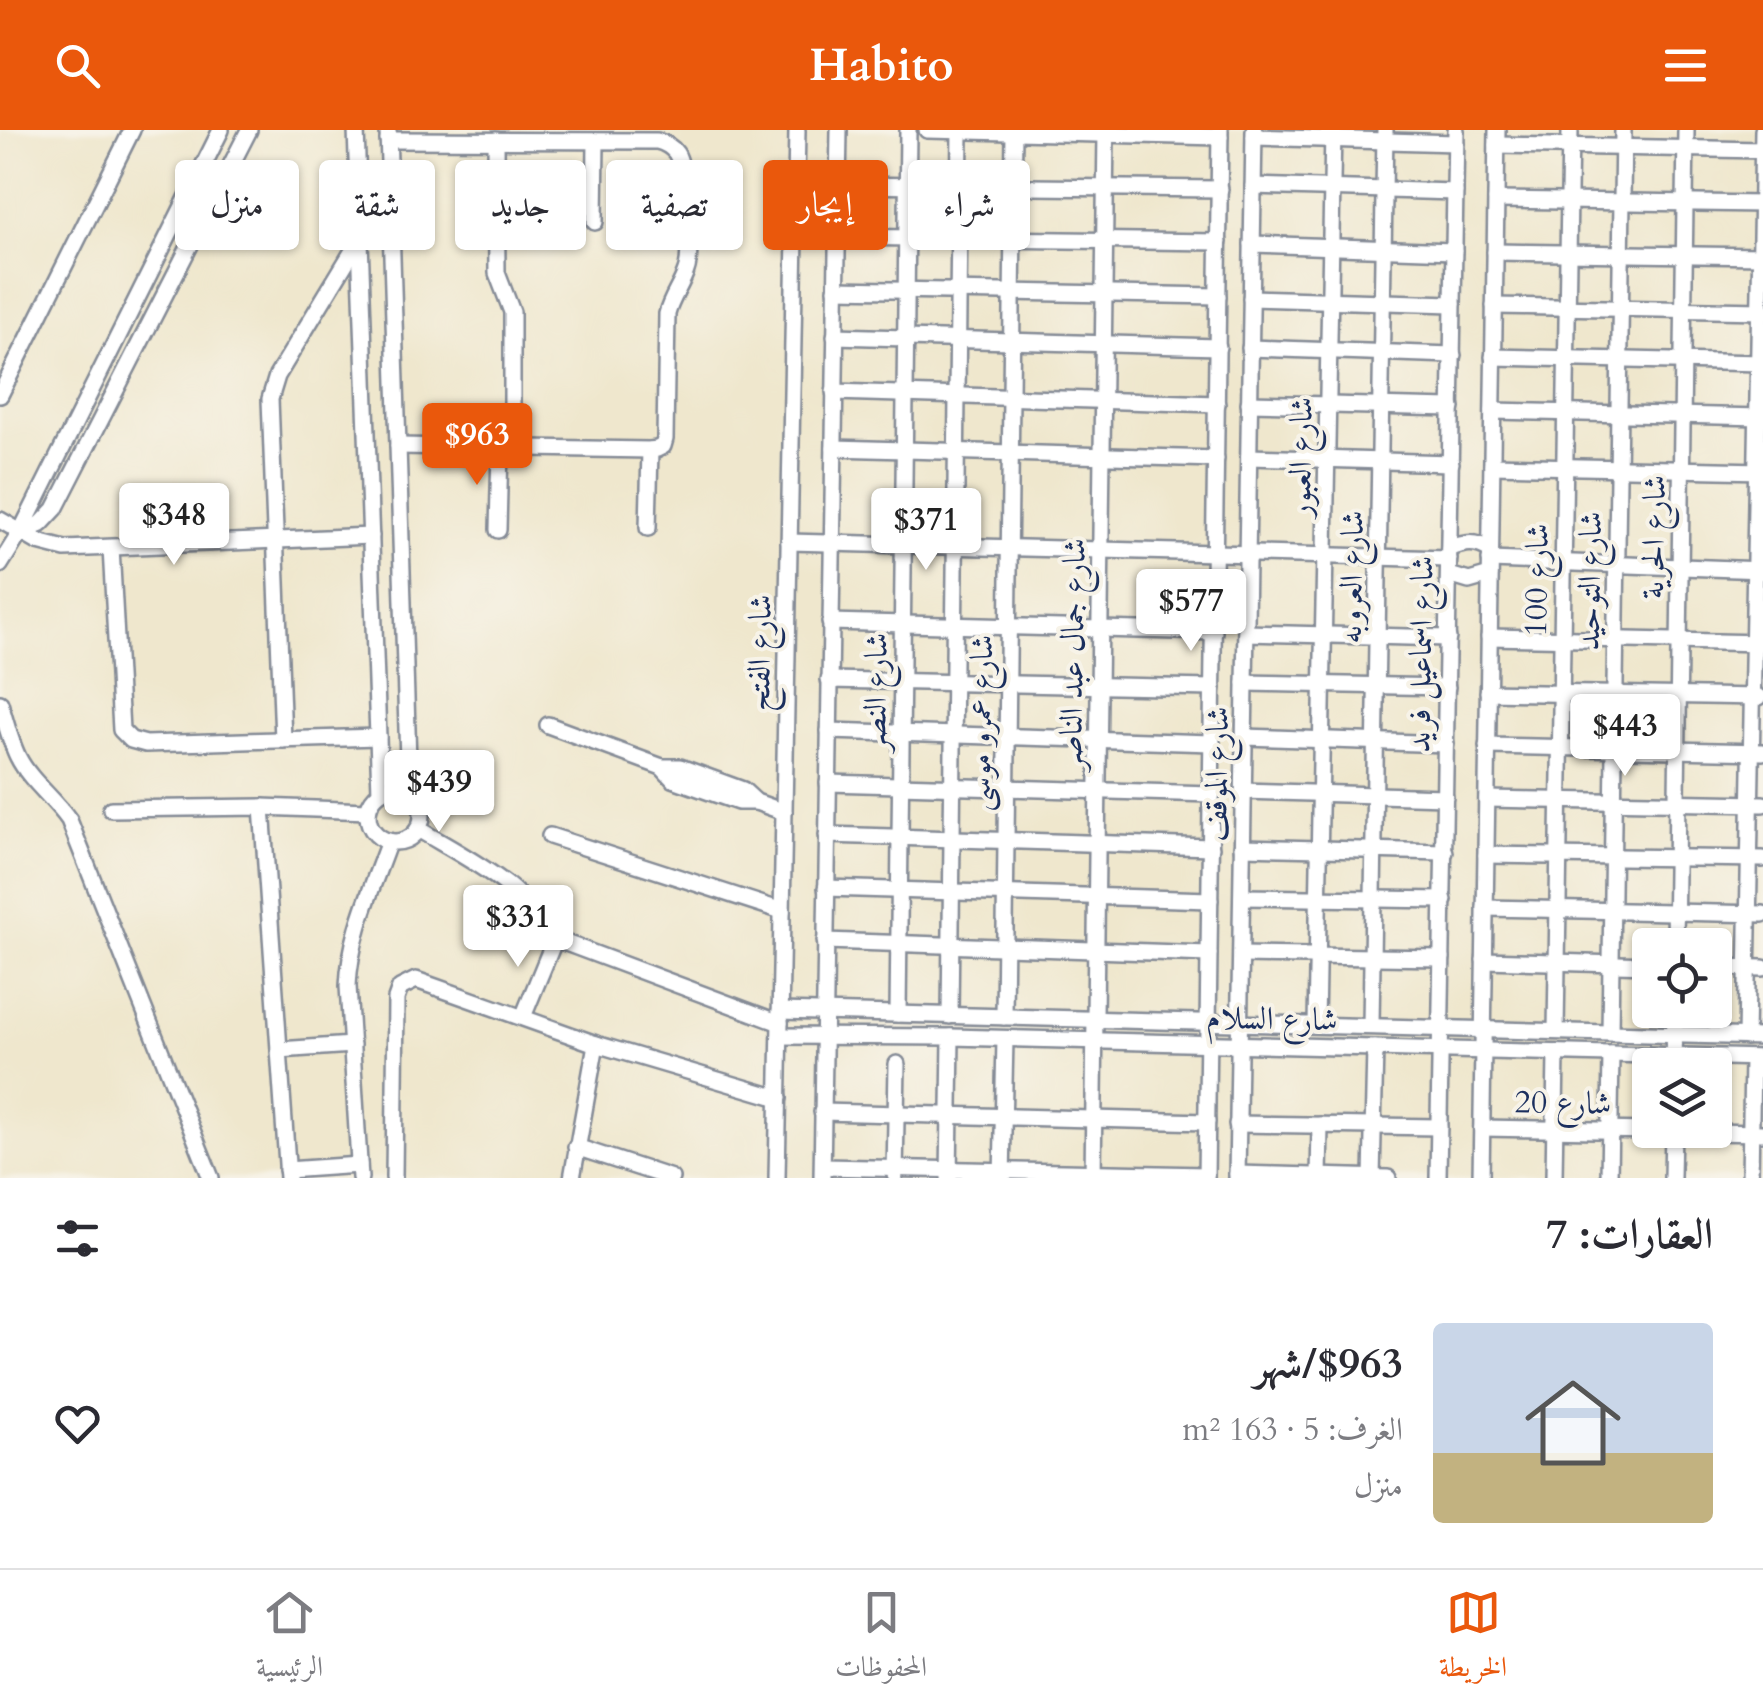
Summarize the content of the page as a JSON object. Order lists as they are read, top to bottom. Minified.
{"streets":{"street":["شارع العبور","شارع الحرية","شارع العروبه","شارع 100","شارع التوحيد","شارع الفتح","شارع جمال عبد الناصر","شارع اسماعيل فريد","شارع النصر","شارع عمرو موسى","شارع الموقف","شارع السلام","شارع 20"]},"crossings":[["شارع العبور","شارع السلام"],["شارع العروبه","شارع السلام"],["شارع 100","شارع السلام"],["شارع التوحيد","شارع السلام"],["شارع الفتح","شارع السلام"],["شارع جمال عبد الناصر","شارع السلام"],["شارع اسماعيل فريد","شارع السلام"],["شارع النصر","شارع السلام"],["شارع عمرو موسى","شارع السلام"],["شارع الموقف","شارع السلام"]],"page":{"header":"Habito","chip":["شراء","إيجار","تصفية","جديد","شقة","منزل"],"price":["$963","$348","$371","$577","$443","$439","$331"],"heading":"العقارات: 7","list":[{"name":"$963/شهر","note":"الغرف: 5 · 163 m² · منزل"}],"tabs":["الخريطة","المحفوظات","الرئيسية"]}}
